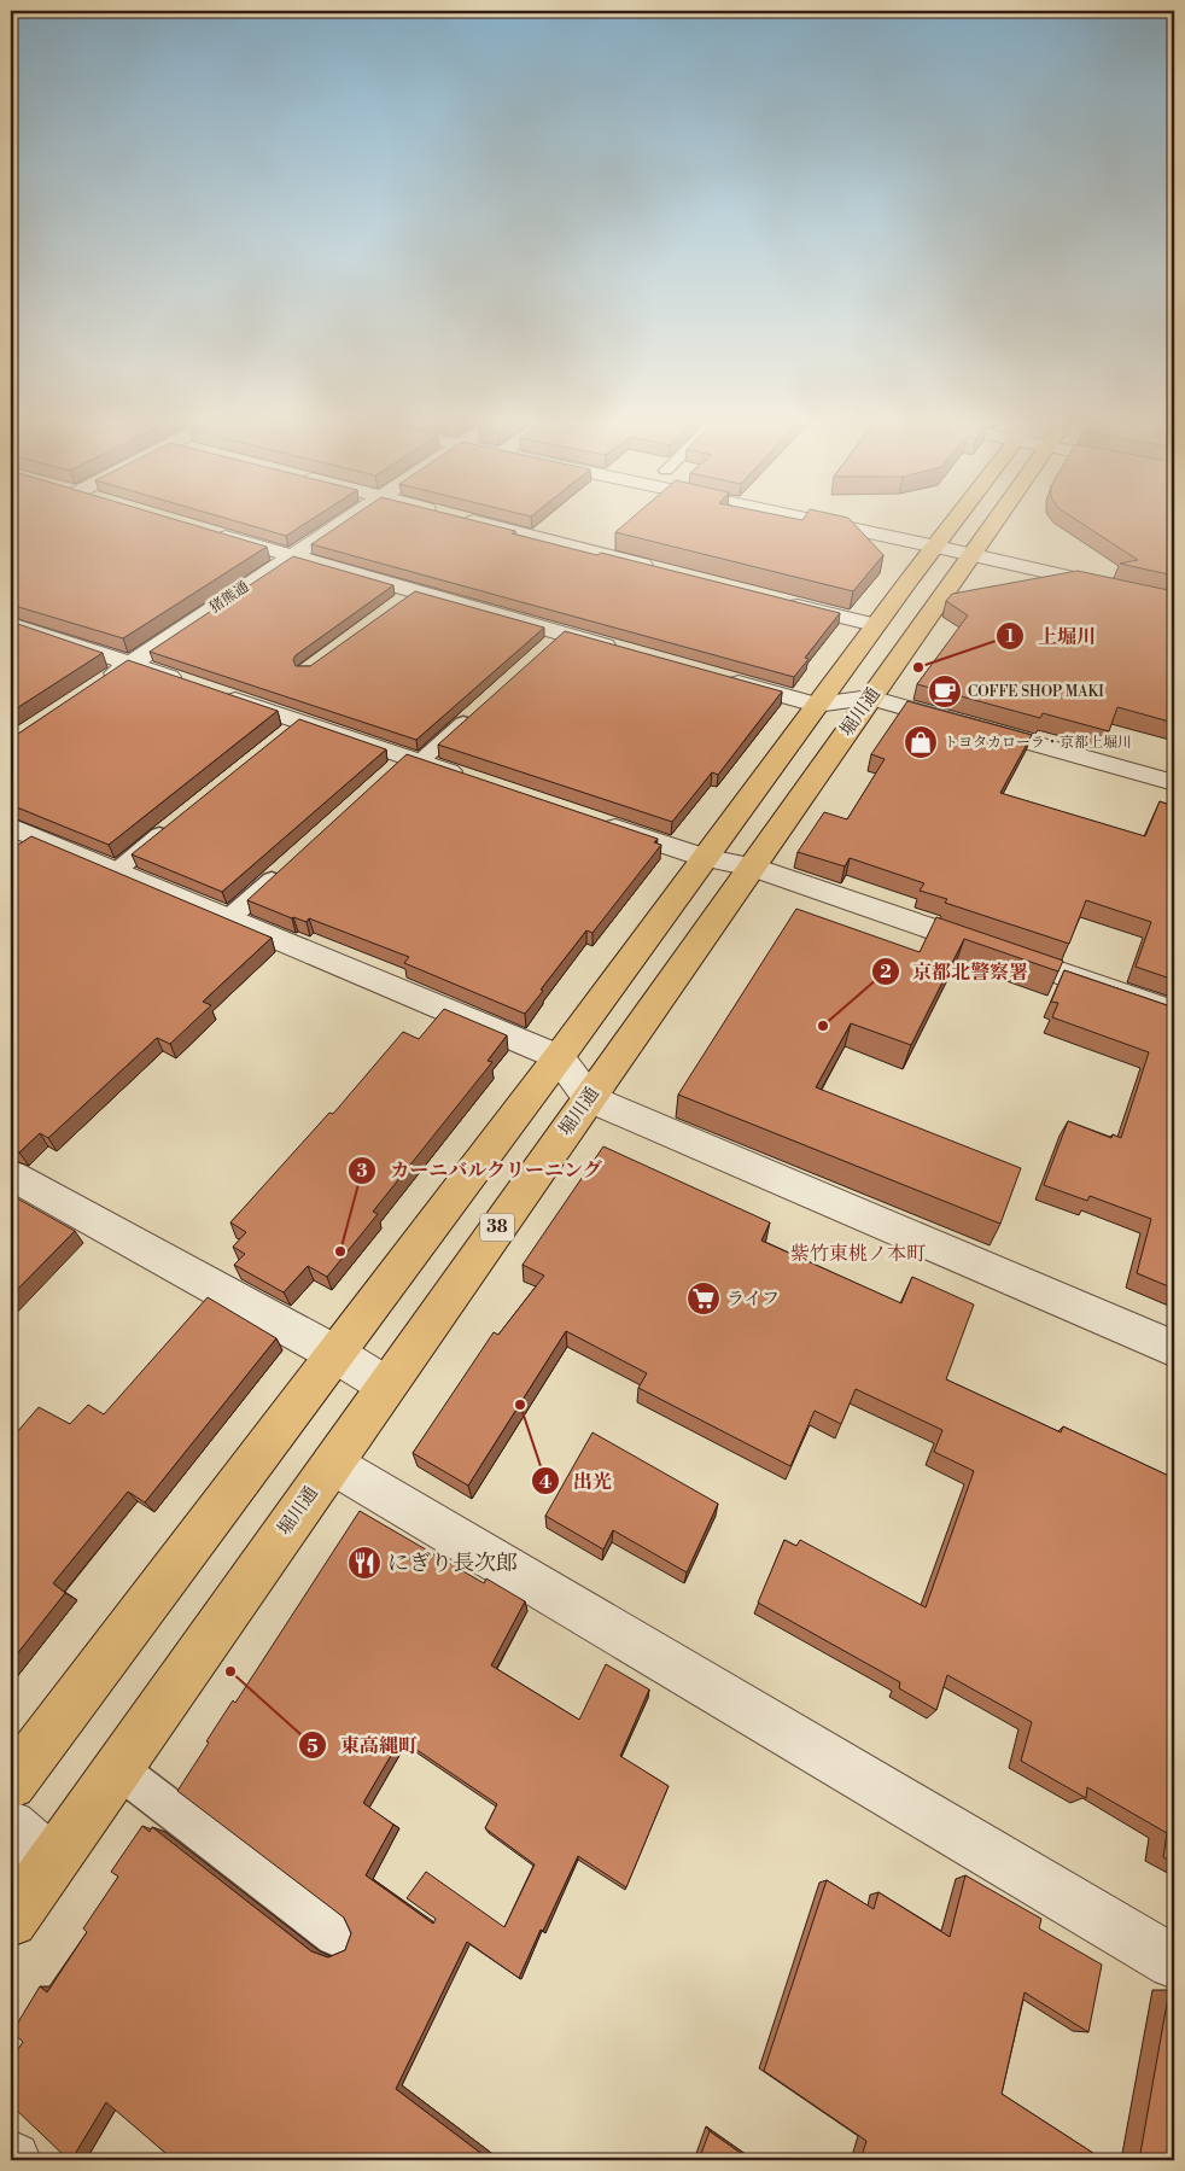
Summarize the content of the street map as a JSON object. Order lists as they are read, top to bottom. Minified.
{"streets":{"main road":["堀川通","38"],"street":["猪熊通"]},"districts":["紫竹東桃ノ本町"],"places":{"other":["上堀川","京都北警察署","カーニバルクリーニング","出光","東高縄町"],"cafe":["COFFE SHOP MAKI"],"shop":["トヨタカローラ・京都上堀川"],"supermarket":["ライフ"],"restaurant":["にぎり長次郎"]}}
